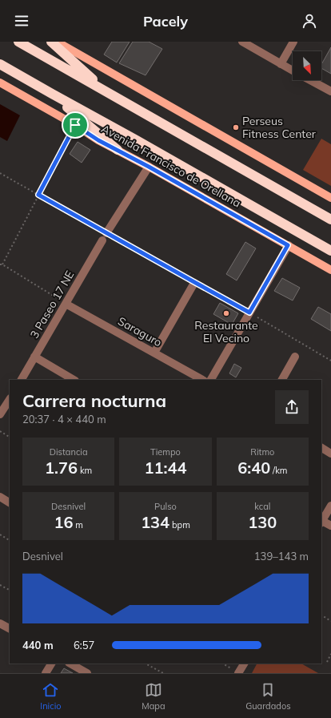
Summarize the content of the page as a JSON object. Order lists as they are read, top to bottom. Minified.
{"streets":{"highway":["Avenida Francisco de Orellana"],"street":["3 Paseo 17 NE","Saraguro"]},"crossings":[["Avenida Francisco de Orellana","3 Paseo 17 NE"],["3 Paseo 17 NE","Saraguro"]],"places":["Perseus Fitness Center","Restaurante El Vecino"],"north":"bottom right","page":{"header":"Pacely","heading":["Carrera nocturna","20:37 · 4 × 440 m"],"stats":[["Distancia","1.76 km"],["Tiempo","11:44"],["Ritmo","6:40 /km"],["Desnivel","16 m"],["Pulso","134 bpm"],["kcal","130"]],"chart":["Desnivel","139–143 m"],"list":[{"name":"440 m","note":"6:57"}],"tabs":["Inicio","Mapa","Guardados"]}}
